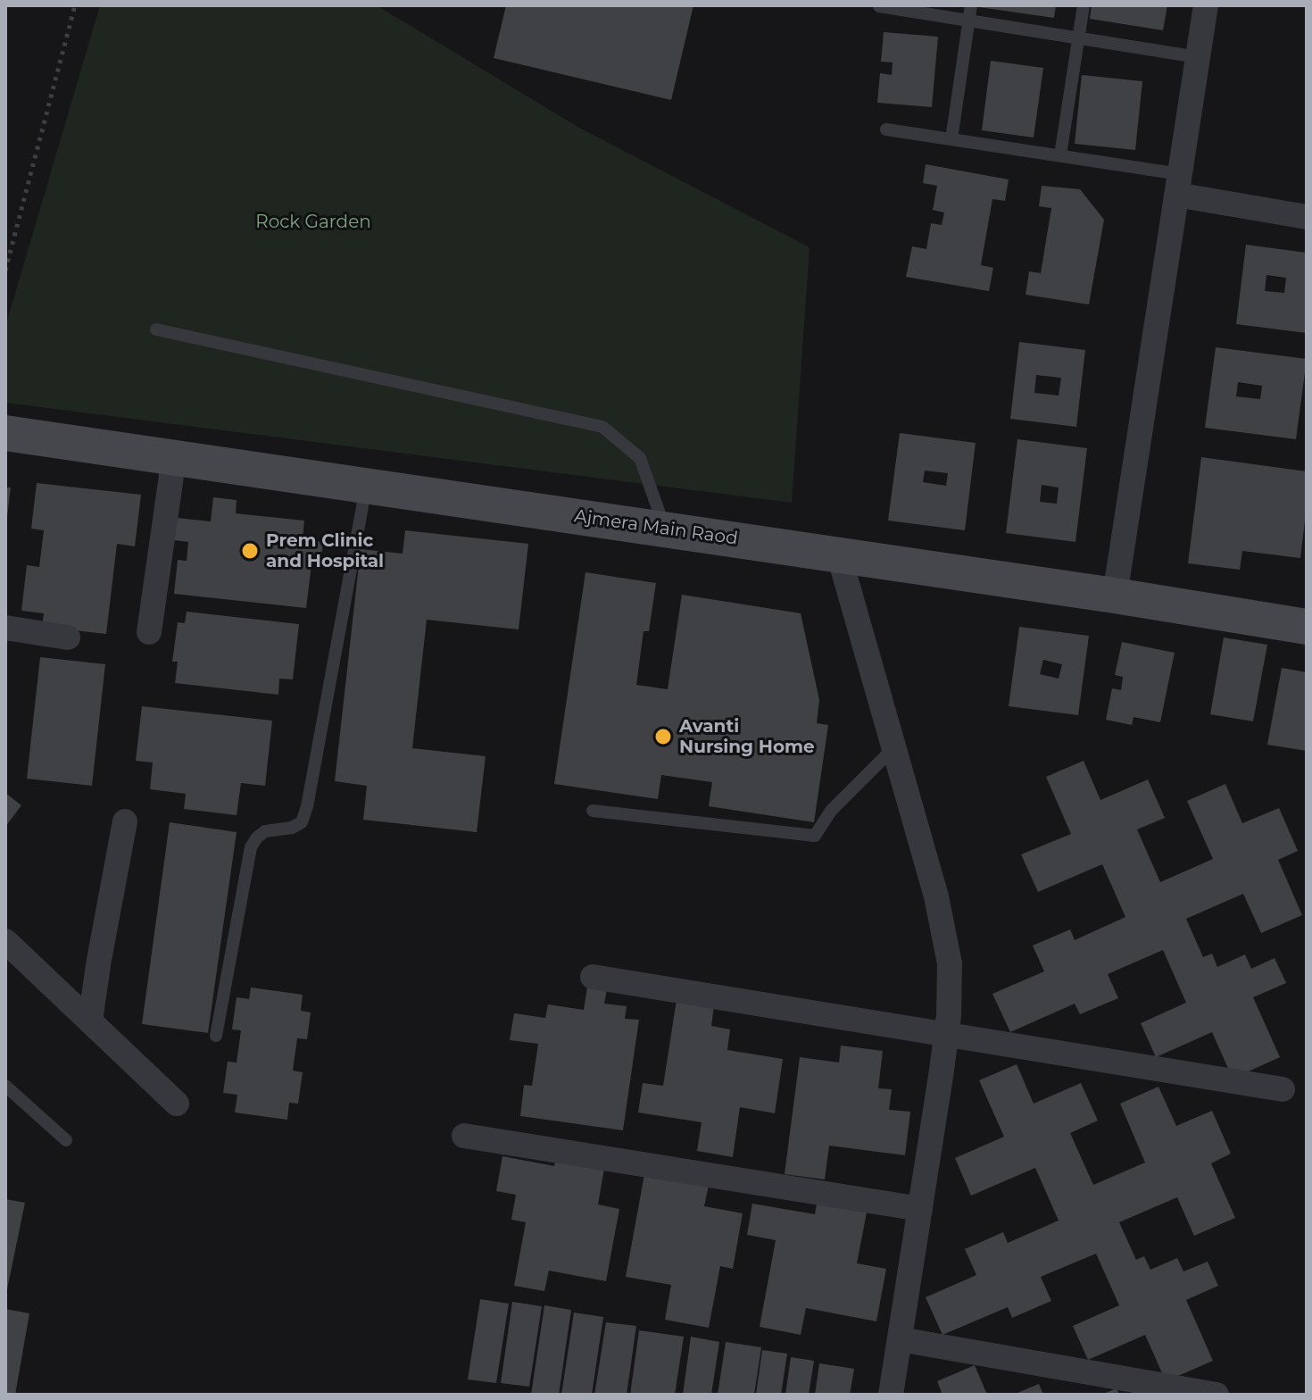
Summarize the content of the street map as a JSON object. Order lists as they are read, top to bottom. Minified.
{"streets":{"street":["Ajmera Main Raod"]},"parks":["Rock Garden"],"places":["Prem Clinic and Hospital","Avanti Nursing Home"]}
